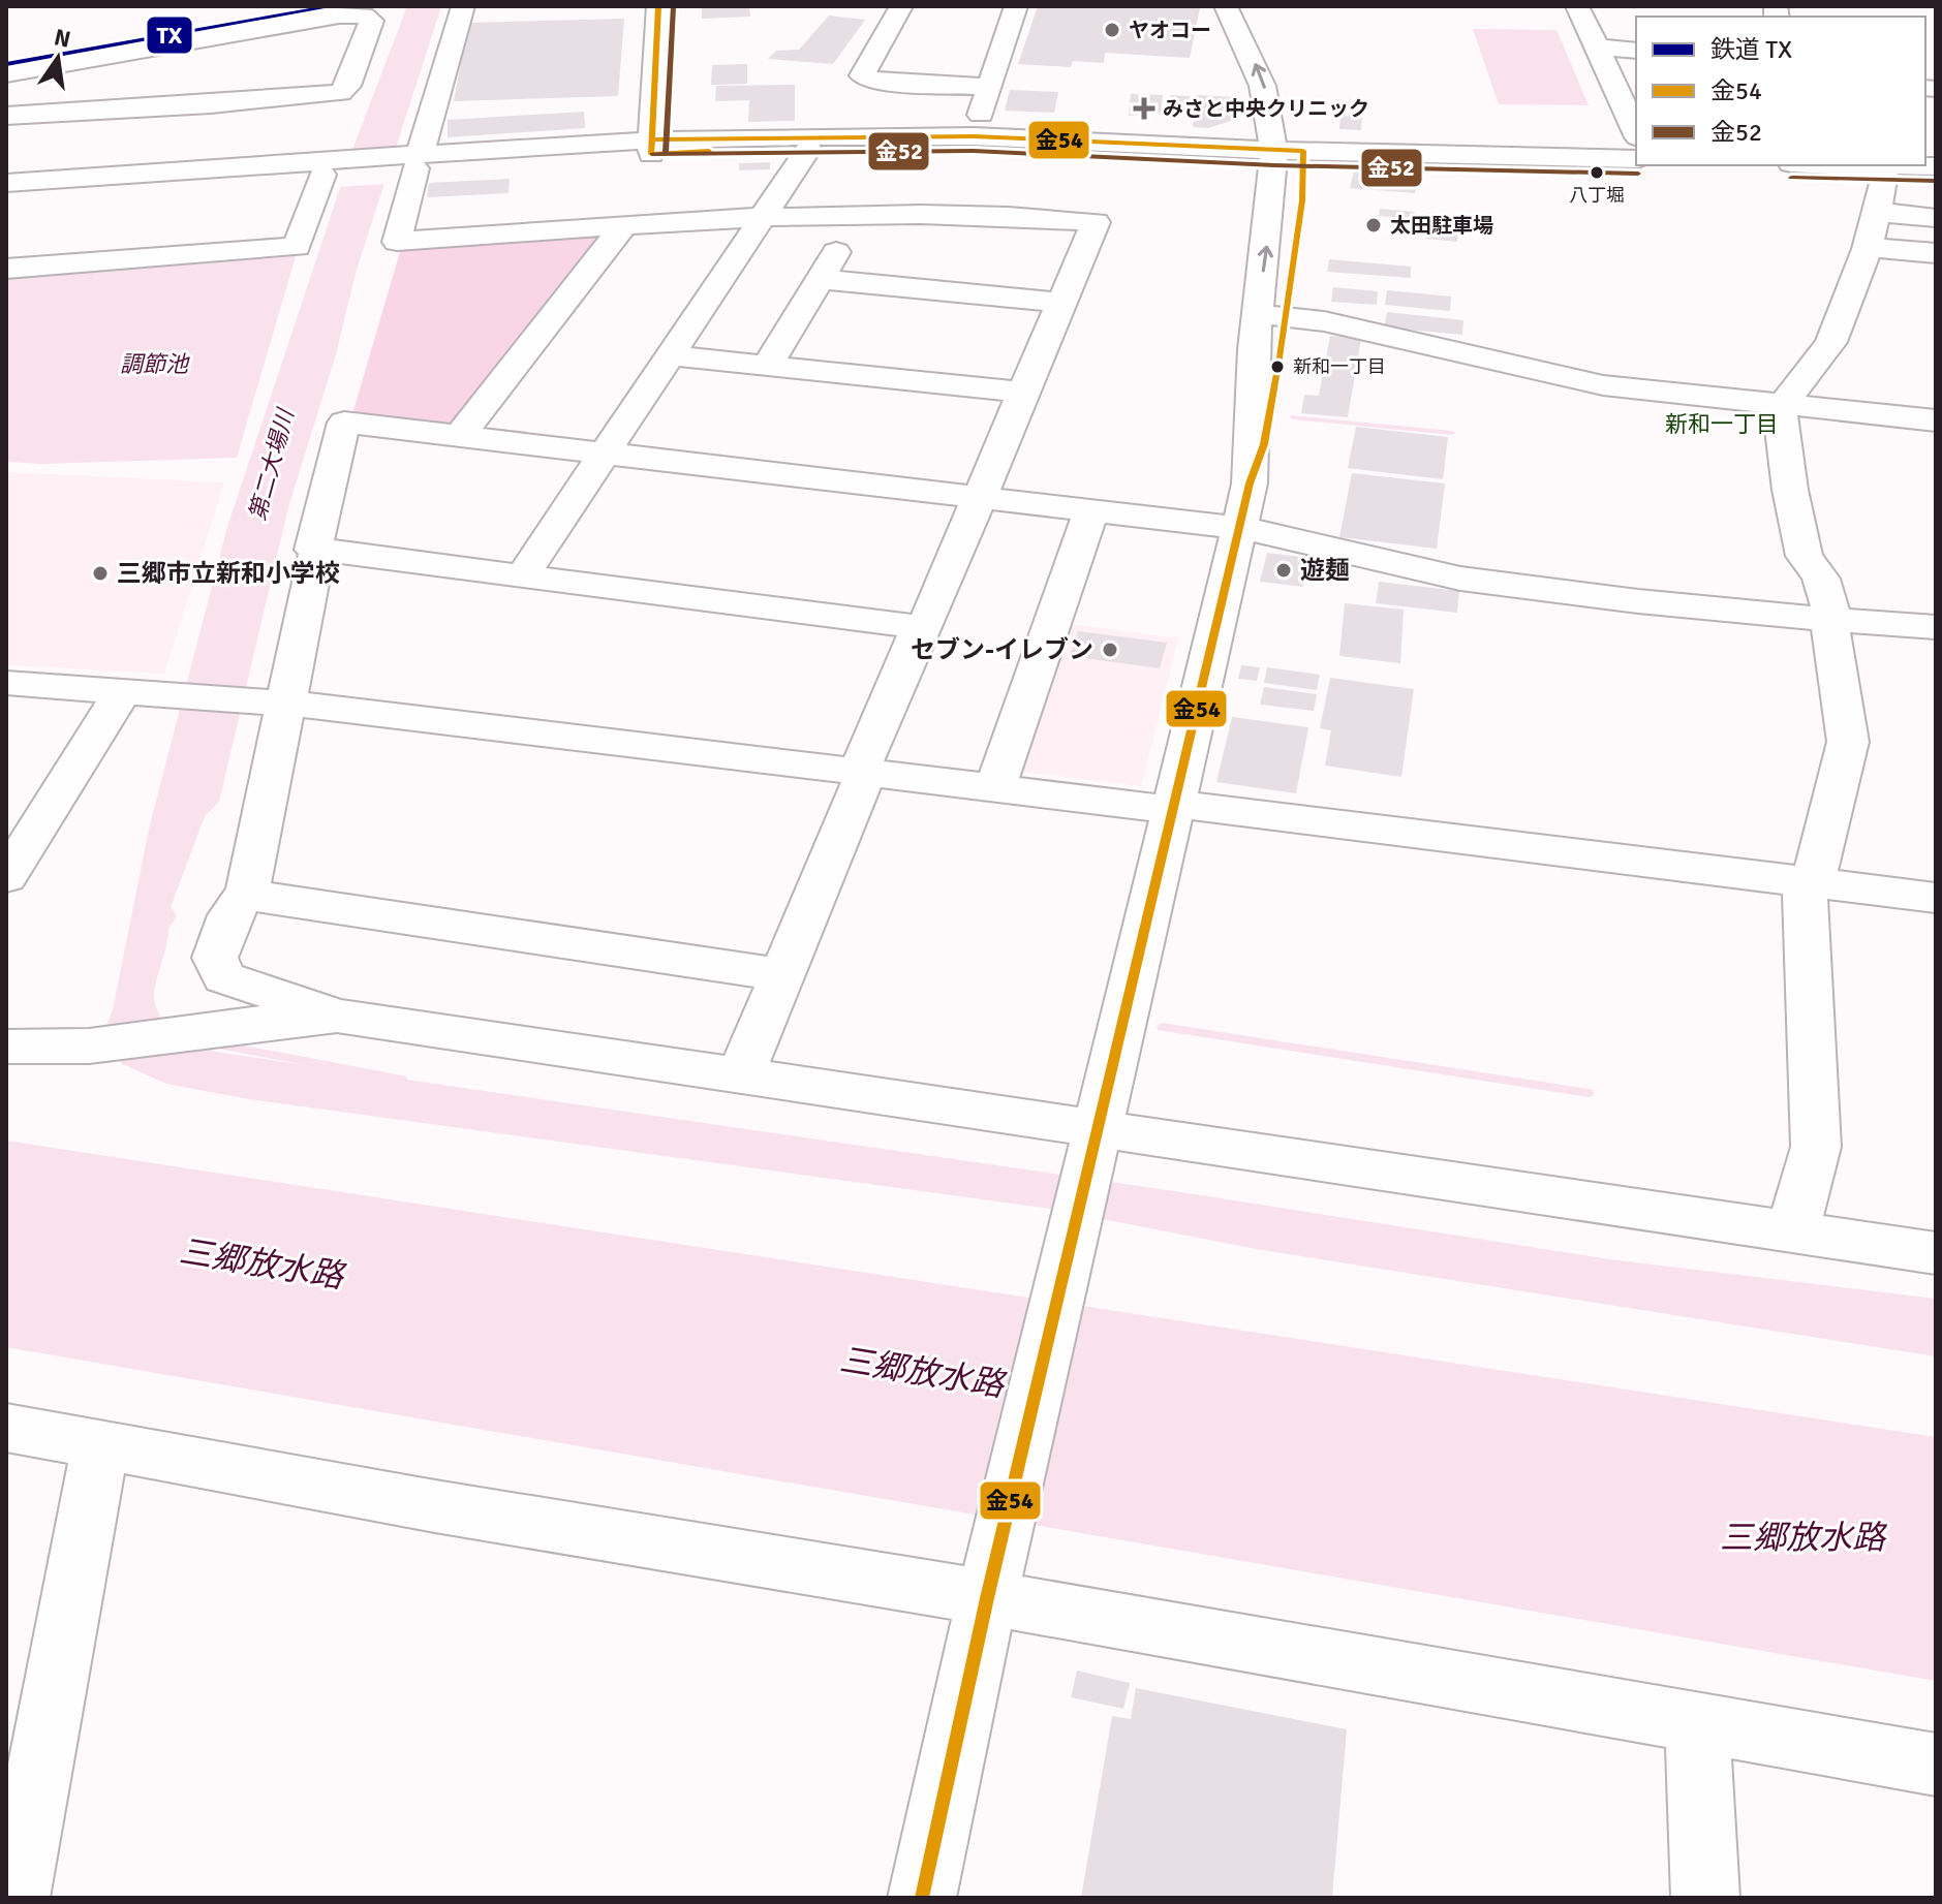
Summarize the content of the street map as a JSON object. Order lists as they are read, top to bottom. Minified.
{"districts":["新和一丁目"],"water":["調節池","第二大場川","三郷放水路"],"places":{"other":["ヤオコー","八丁堀","太田駐車場","新和一丁目","遊麺","三郷市立新和小学校","セブン-イレブン"],"health":["みさと中央クリニック"]},"lines":["rail line TX","transit line 金54","transit line 金52"],"legend":["鉄道 TX","金54","金52"],"north":"top"}
